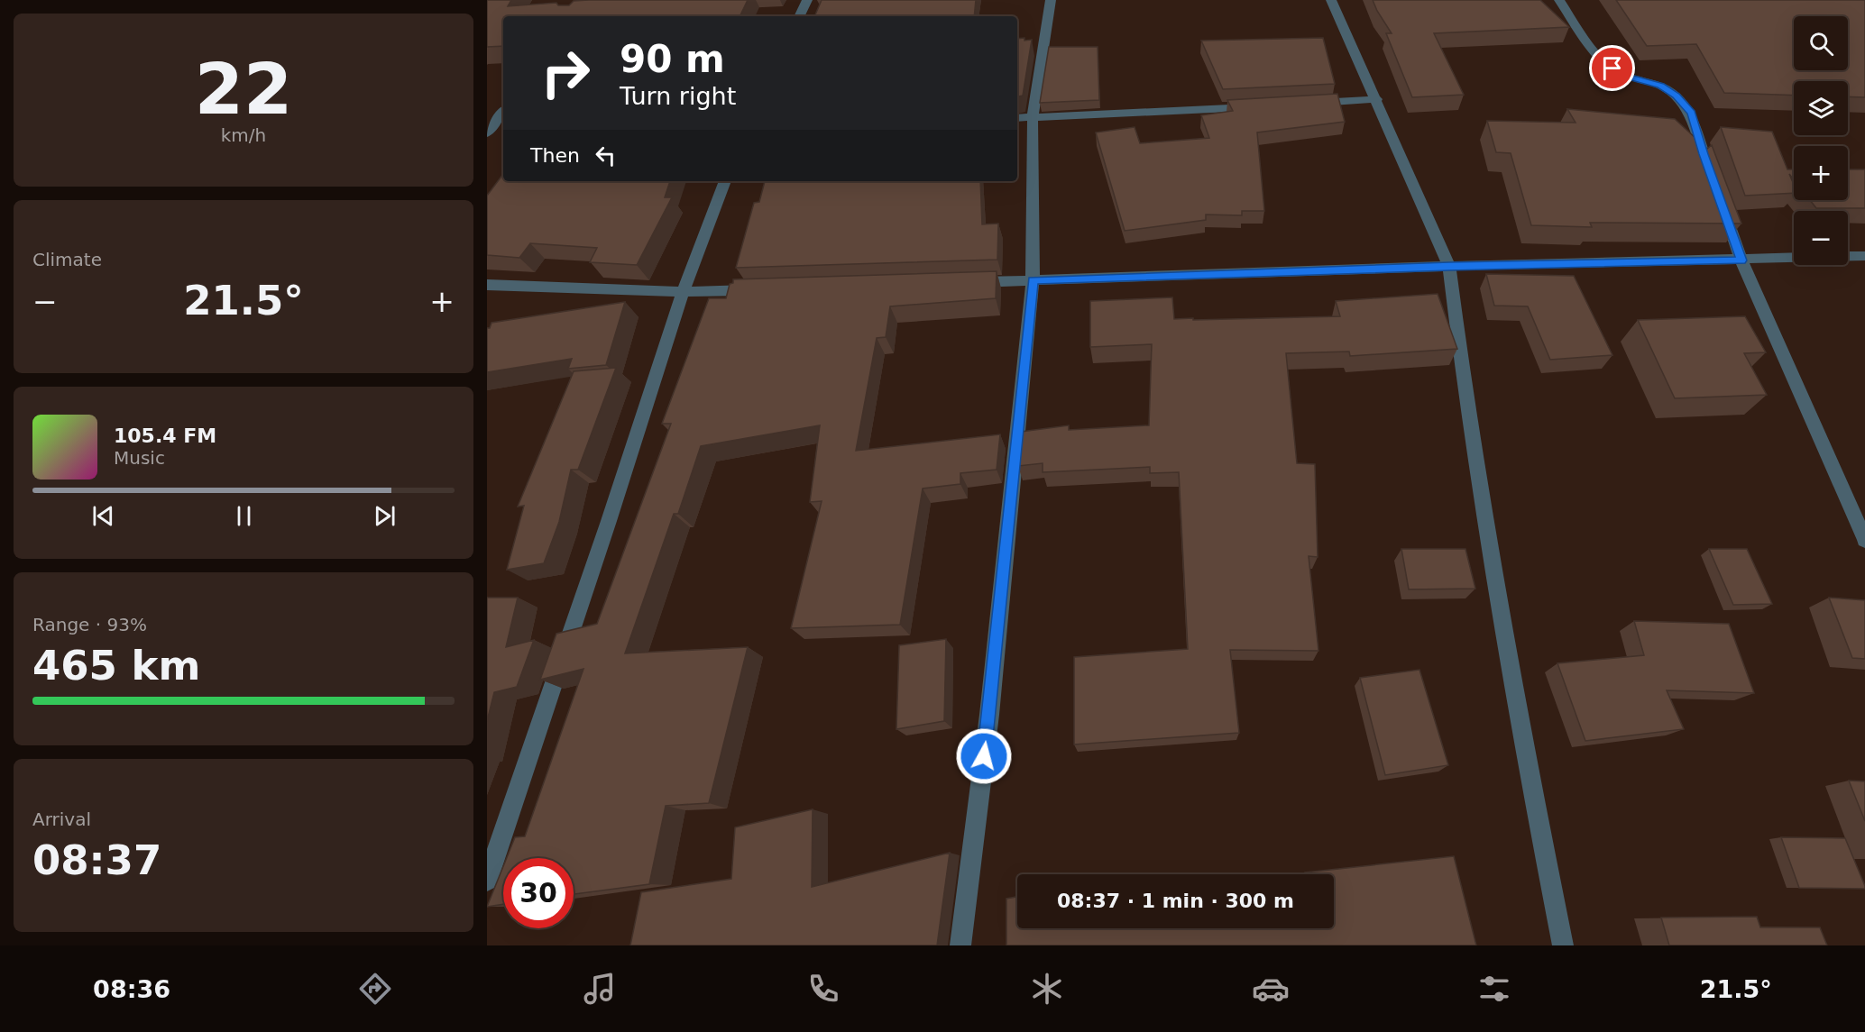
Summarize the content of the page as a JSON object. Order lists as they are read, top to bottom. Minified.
{"page":{"tile":[["22","km/h"],"Climate",["Range · 93%","465 km"],["Arrival","08:37"]],"map_buttons":["+","−"],"turn":["90 m","Turn right"],"then":"Then","heat":["−","21.5°","+"],"song":["105.4 FM","Music"],"limit":"30","trip":"08:37 · 1 min · 300 m","tabs":["08:36","21.5°"]}}
